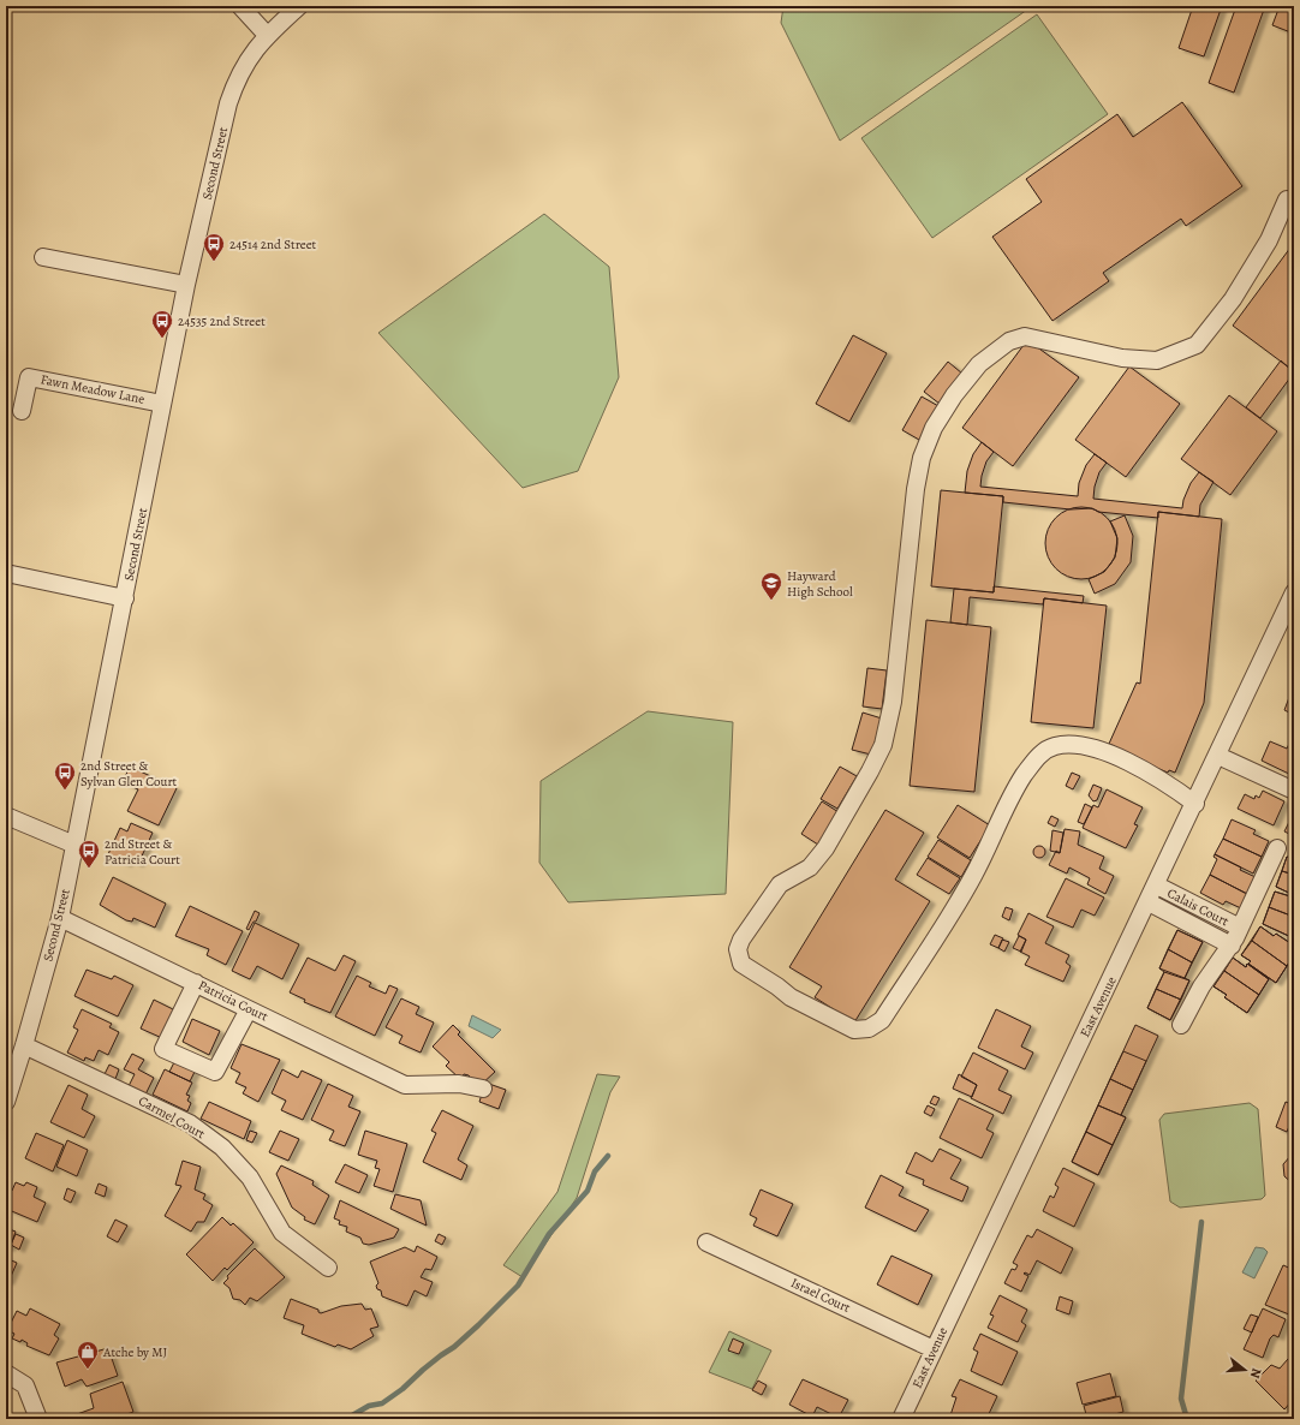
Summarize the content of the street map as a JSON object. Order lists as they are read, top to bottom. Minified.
{"streets":{"street":["Second Street","Fawn Meadow Lane","Calais Court","Patricia Court","East Avenue","Carmel Court","Israel Court"]},"crossings":[["Second Street","Fawn Meadow Lane"],["Second Street","Patricia Court"],["Second Street","Carmel Court"],["Calais Court","East Avenue"],["East Avenue","Israel Court"]],"places":{"bus stop":["24514 2nd Street","24535 2nd Street","2nd Street & Sylvan Glen Court","2nd Street & Patricia Court"],"school or university":["Hayward High School"],"shop":["Atche by MJ"]},"north":"right"}
